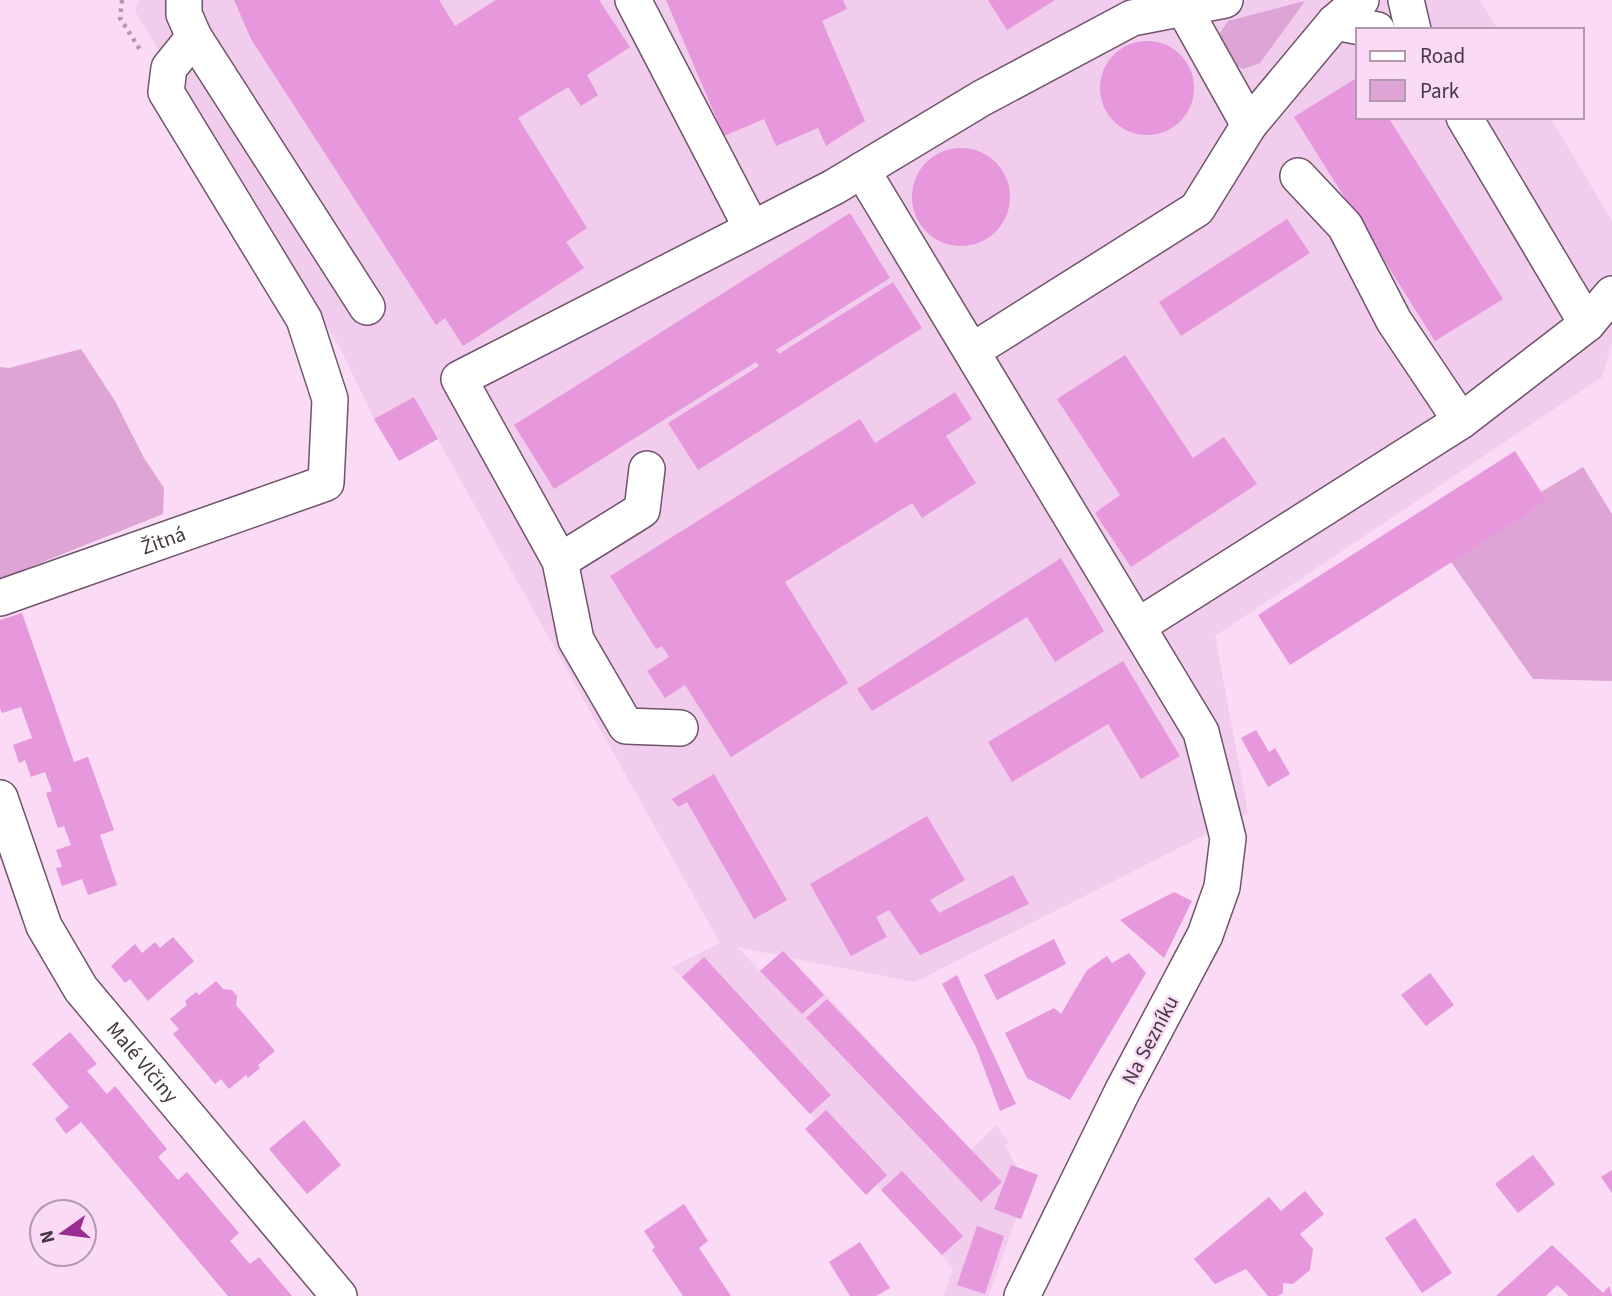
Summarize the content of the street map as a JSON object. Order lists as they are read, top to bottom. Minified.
{"streets":{"street":["Žitná","Na Sezníku","Malé Vlčiny"]},"legend":["Road","Park"],"north":"left"}
